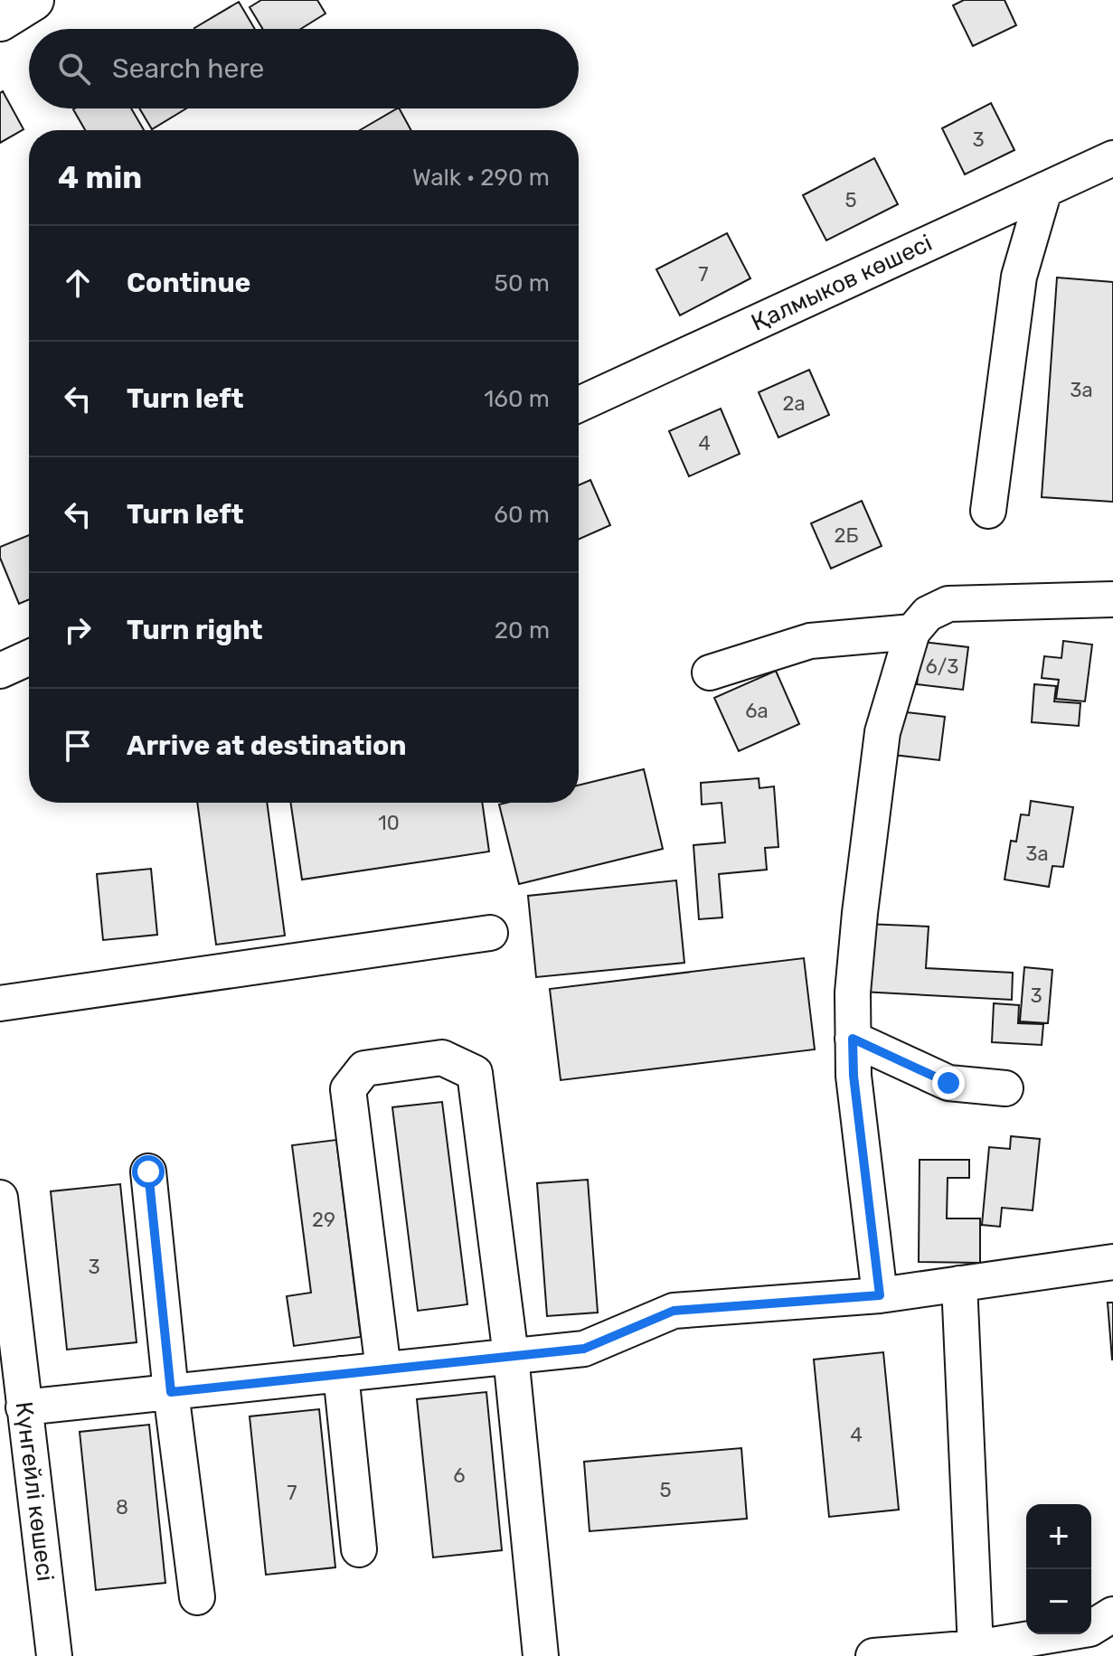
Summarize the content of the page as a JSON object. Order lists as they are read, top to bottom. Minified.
{"streets":{"street":["Қалмыков көшесі","Күнгейлі көшесі"]},"house_numbers":["3","5","7","3а","2а","4","2Б","6/3","6а","10","3а","3","29","3","4","6","5","7","8"],"page":{"search":"Search here","heading":["4 min","Walk · 290 m"],"list":[["Continue","50 m"],["Turn left","160 m"],["Turn left","60 m"],["Turn right","20 m"],"Arrive at destination"],"map_buttons":["+","−"]}}
